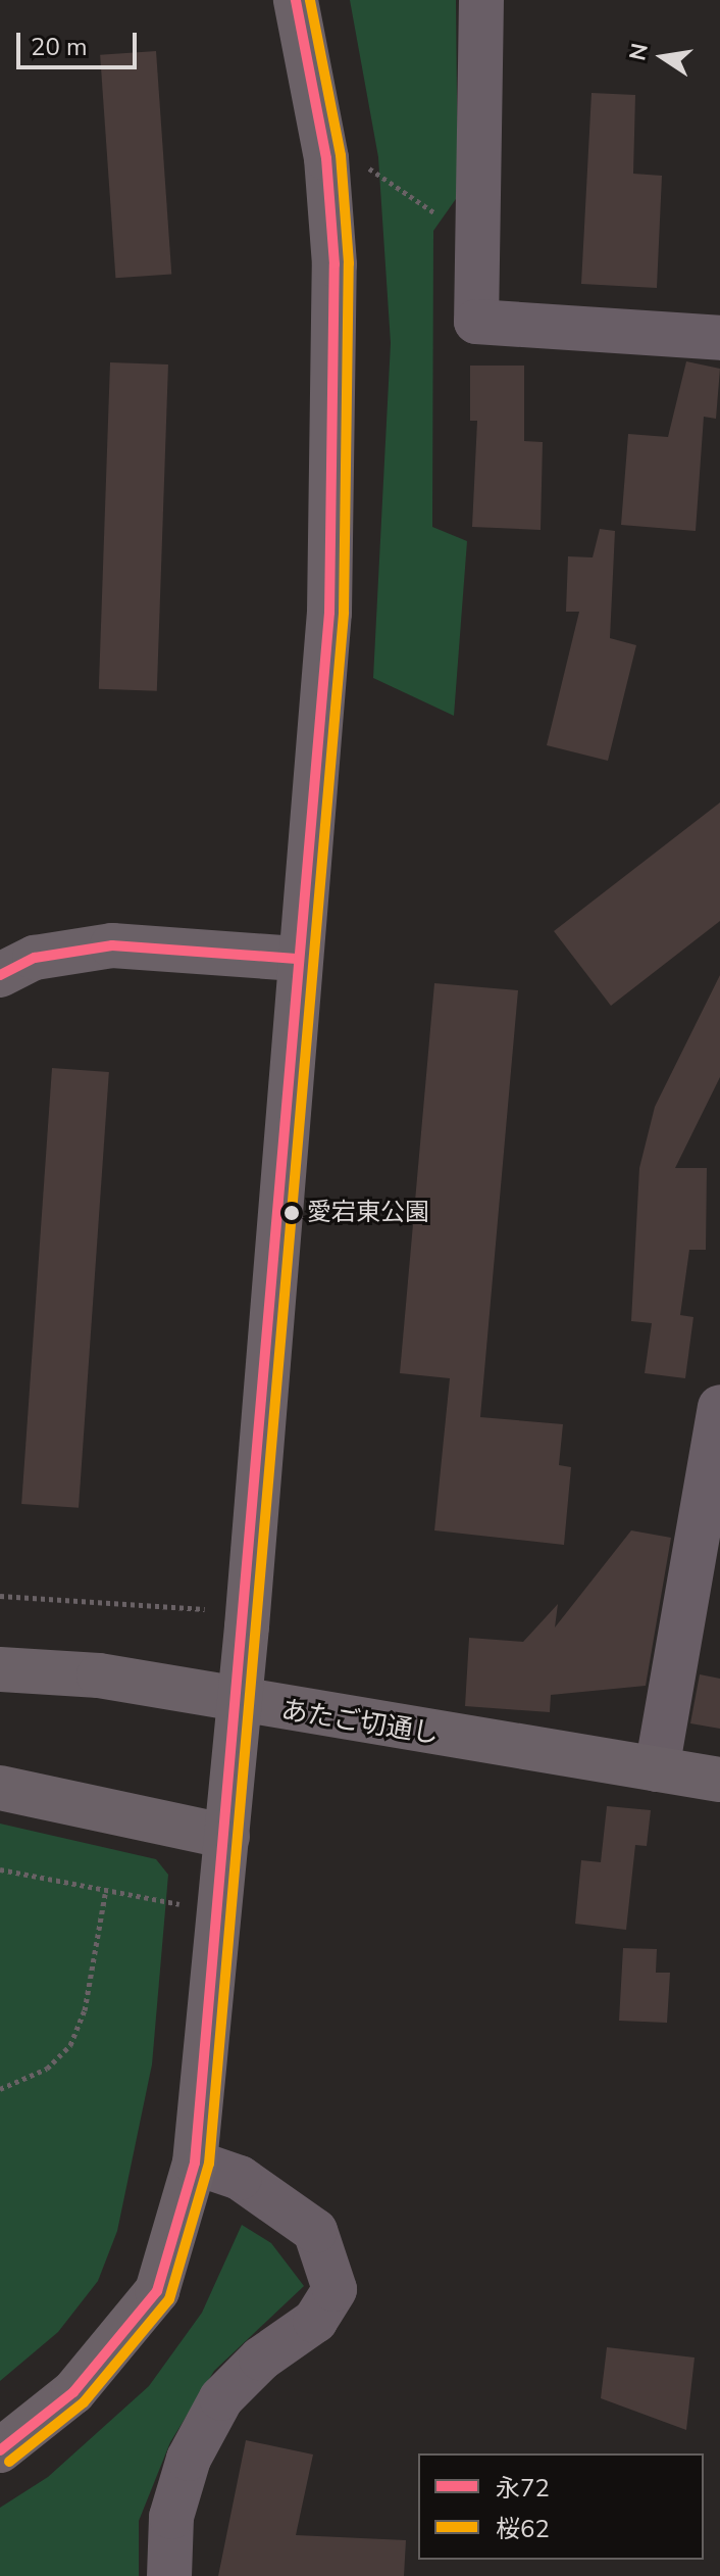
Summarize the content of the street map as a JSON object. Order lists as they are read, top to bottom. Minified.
{"streets":{"street":["あたご切通し"]},"places":["愛宕東公園"],"lines":["transit line 永72","transit line 桜62"],"legend":["永72","桜62"],"scale_bar":"20 m","north":"left"}
